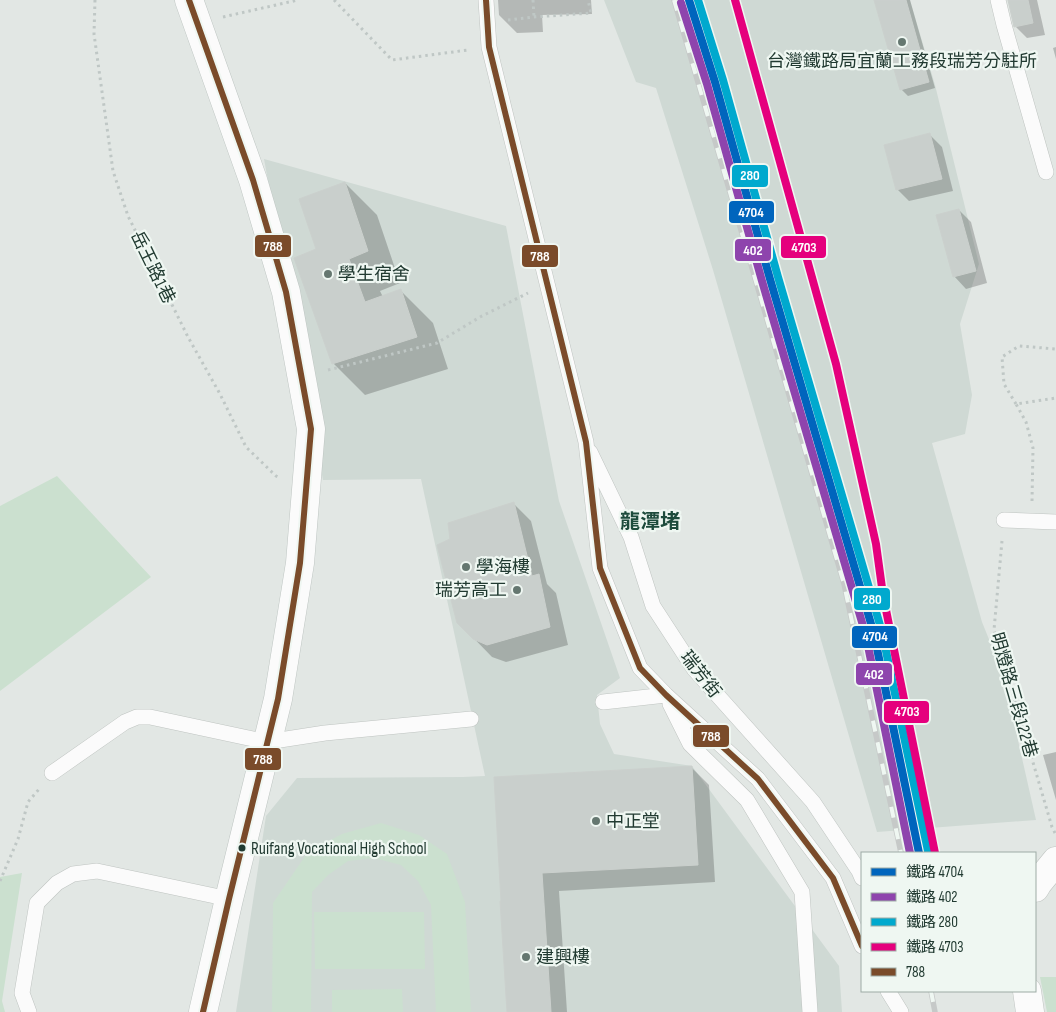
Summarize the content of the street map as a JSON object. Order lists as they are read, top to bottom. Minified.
{"streets":{"lane":["瑞芳街"],"path":["岳王路1巷","明燈路三段122巷"]},"districts":["龍潭堵"],"places":["台灣鐵路局宜蘭工務段瑞芳分駐所","學生宿舍","學海樓","瑞芳高工","中正堂","Ruifang Vocational High School","建興樓"],"lines":["rail line 4704","rail line 280","rail line 4703","transit line 788","rail line 402"],"legend":["鐵路 4704","鐵路 402","鐵路 280","鐵路 4703","788"]}
